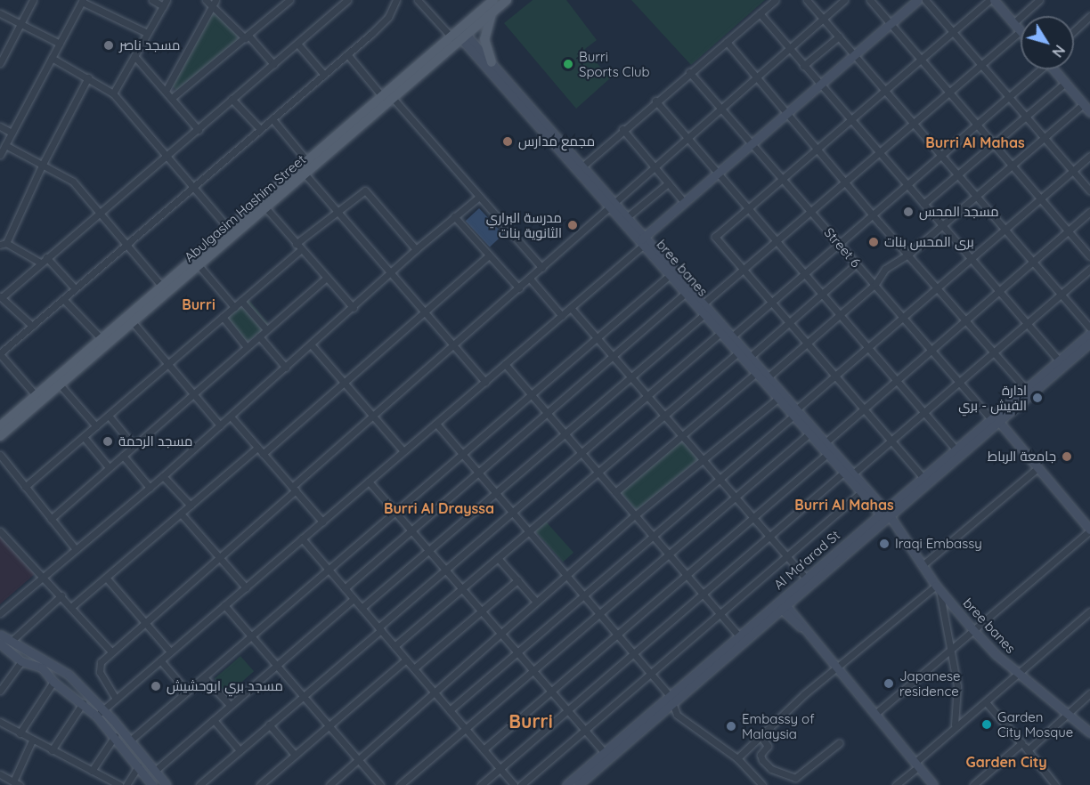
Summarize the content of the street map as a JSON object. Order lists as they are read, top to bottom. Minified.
{"streets":{"main road":["Abulgasim Hashim Street","bree banes","Al Ma'arad St"],"street":["Street 6"]},"crossings":[["Abulgasim Hashim Street","bree banes"],["Street 6","Al Ma'arad St"],["bree banes","Al Ma'arad St"]],"districts":["Burri Al Mahas","Burri","Burri Al Mahas","Burri Al Drayssa","Burri","Garden City"],"places":["مسجد ناصر","Burri Sports Club","مجمع مدارس","مسجد المحس","مدرسة البراري الثانوية بنات","برى المحس بنات","ادارة الفيش - بري","مسجد الرحمة","جامعة الرباط","Iraqi Embassy","Japanese residence","مسجد بري ابوحشيش","Garden City Mosque","Embassy of Malaysia"],"north":"bottom right"}
